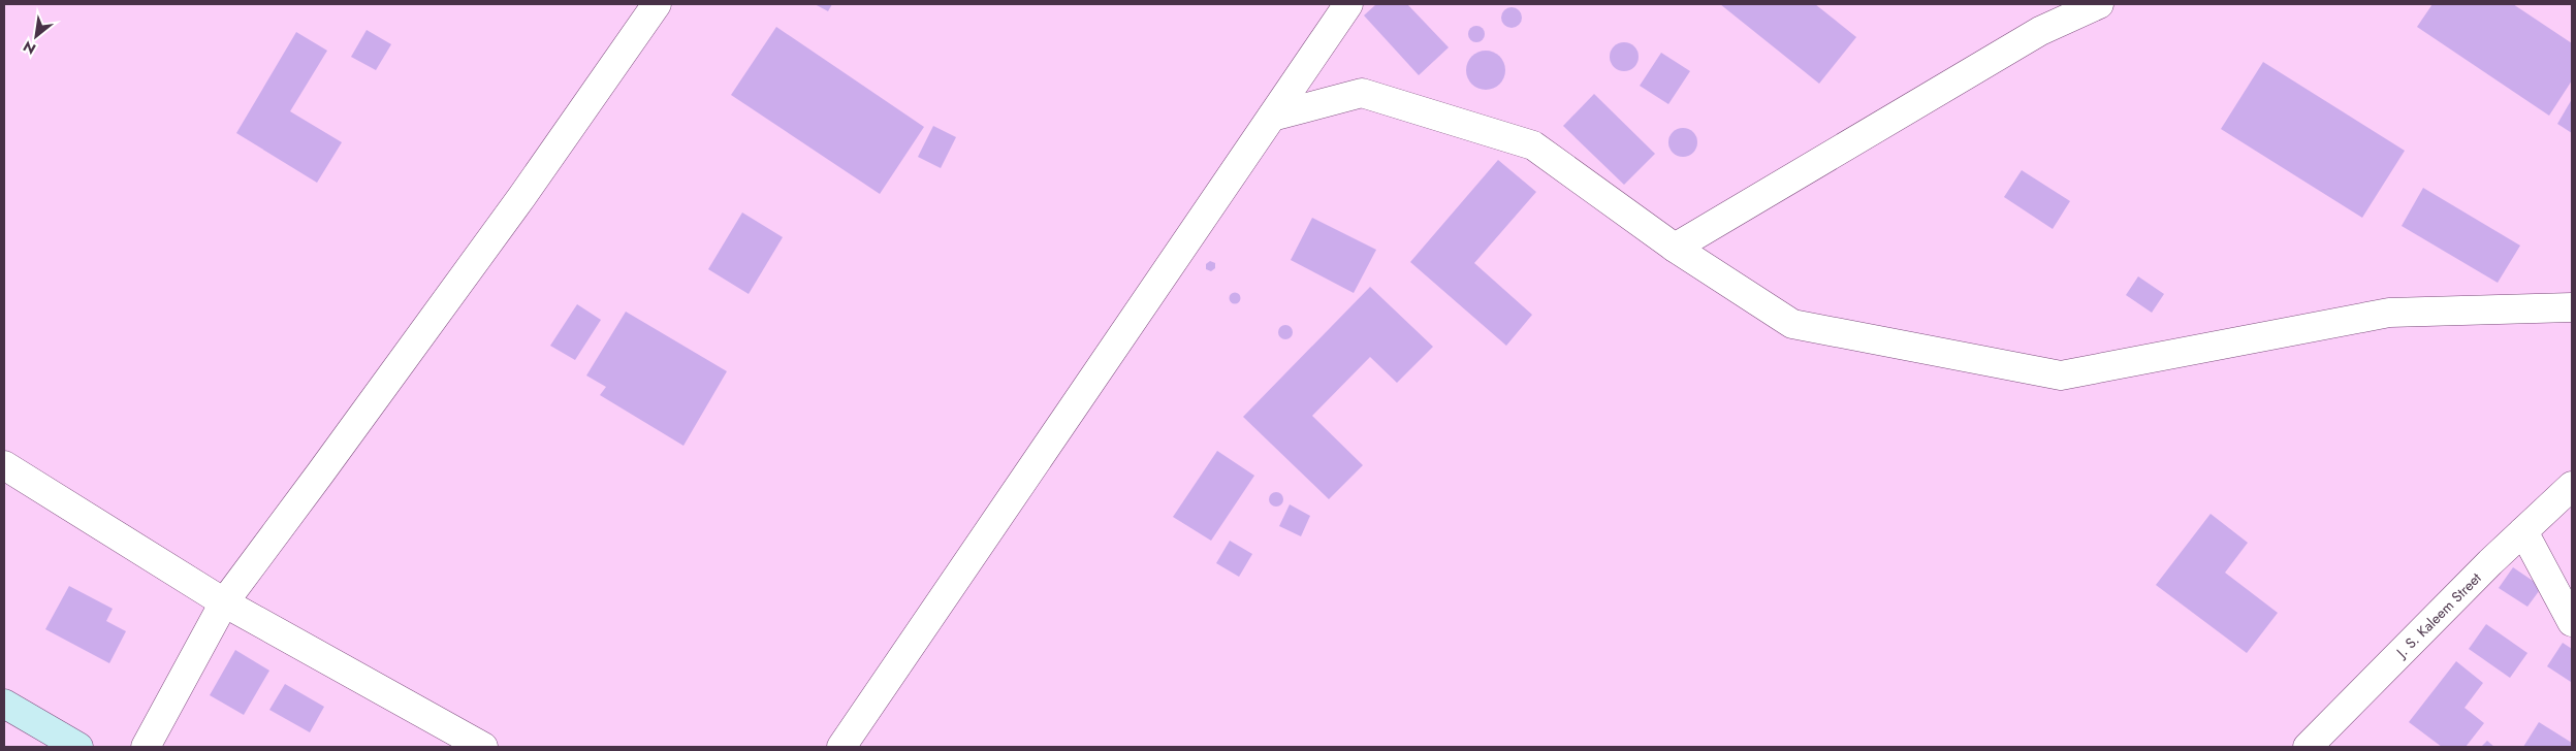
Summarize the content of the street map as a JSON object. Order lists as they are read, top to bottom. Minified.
{"streets":{"street":["J. S. Kaleem Street"]},"north":"bottom left"}
